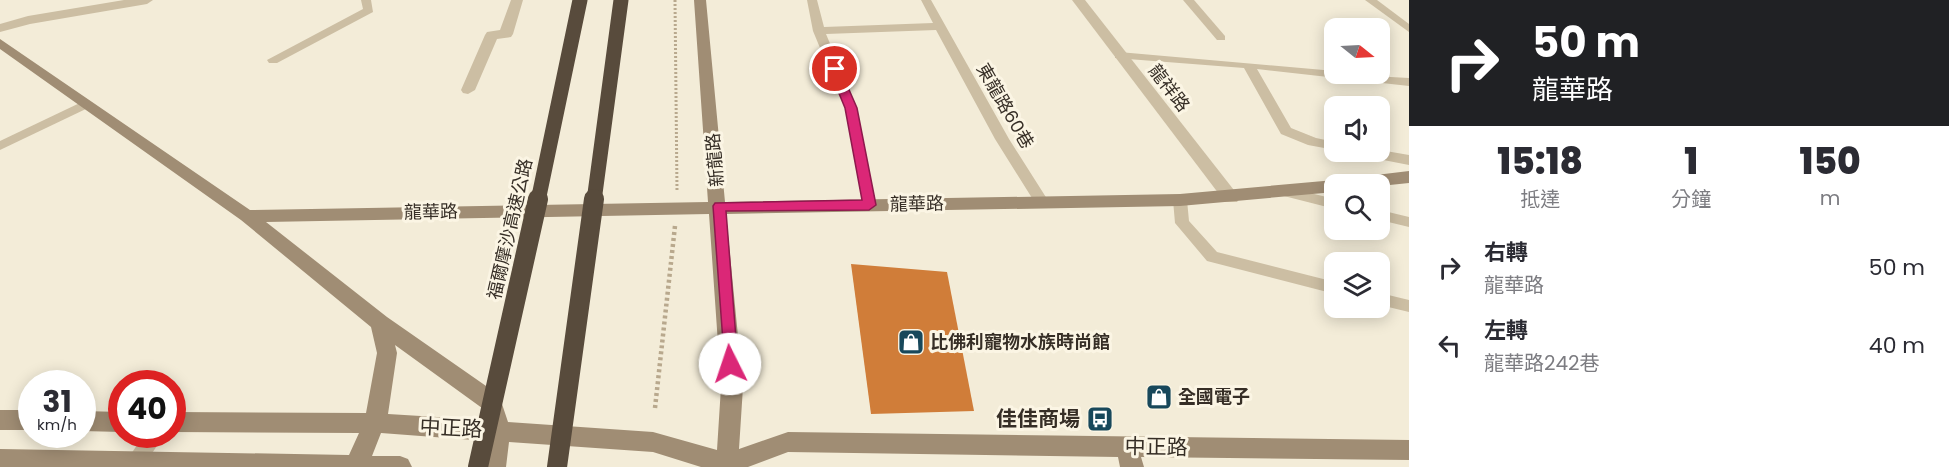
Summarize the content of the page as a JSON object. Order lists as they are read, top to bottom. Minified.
{"streets":{"highway":["福爾摩沙高速公路"],"street":["龍祥路","新龍路","龍華路","中正路"],"lane":["東龍路60巷"]},"crossings":[["龍祥路","龍華路"],["東龍路60巷","龍華路"],["新龍路","龍華路"],["新龍路","中正路"]],"places":{"shop":["比佛利寵物水族時尚館","全國電子"],"bus stop":["佳佳商場"]},"north":"right","page":{"turn":["50 m","龍華路"],"eta":["15:18","抵達","1","分鐘","150","m"],"list":[{"name":"右轉","note":"龍華路","value":"50 m"},{"name":"左轉","note":"龍華路242巷","value":"40 m"}],"speed":"31 km/h","limit":"40"}}
